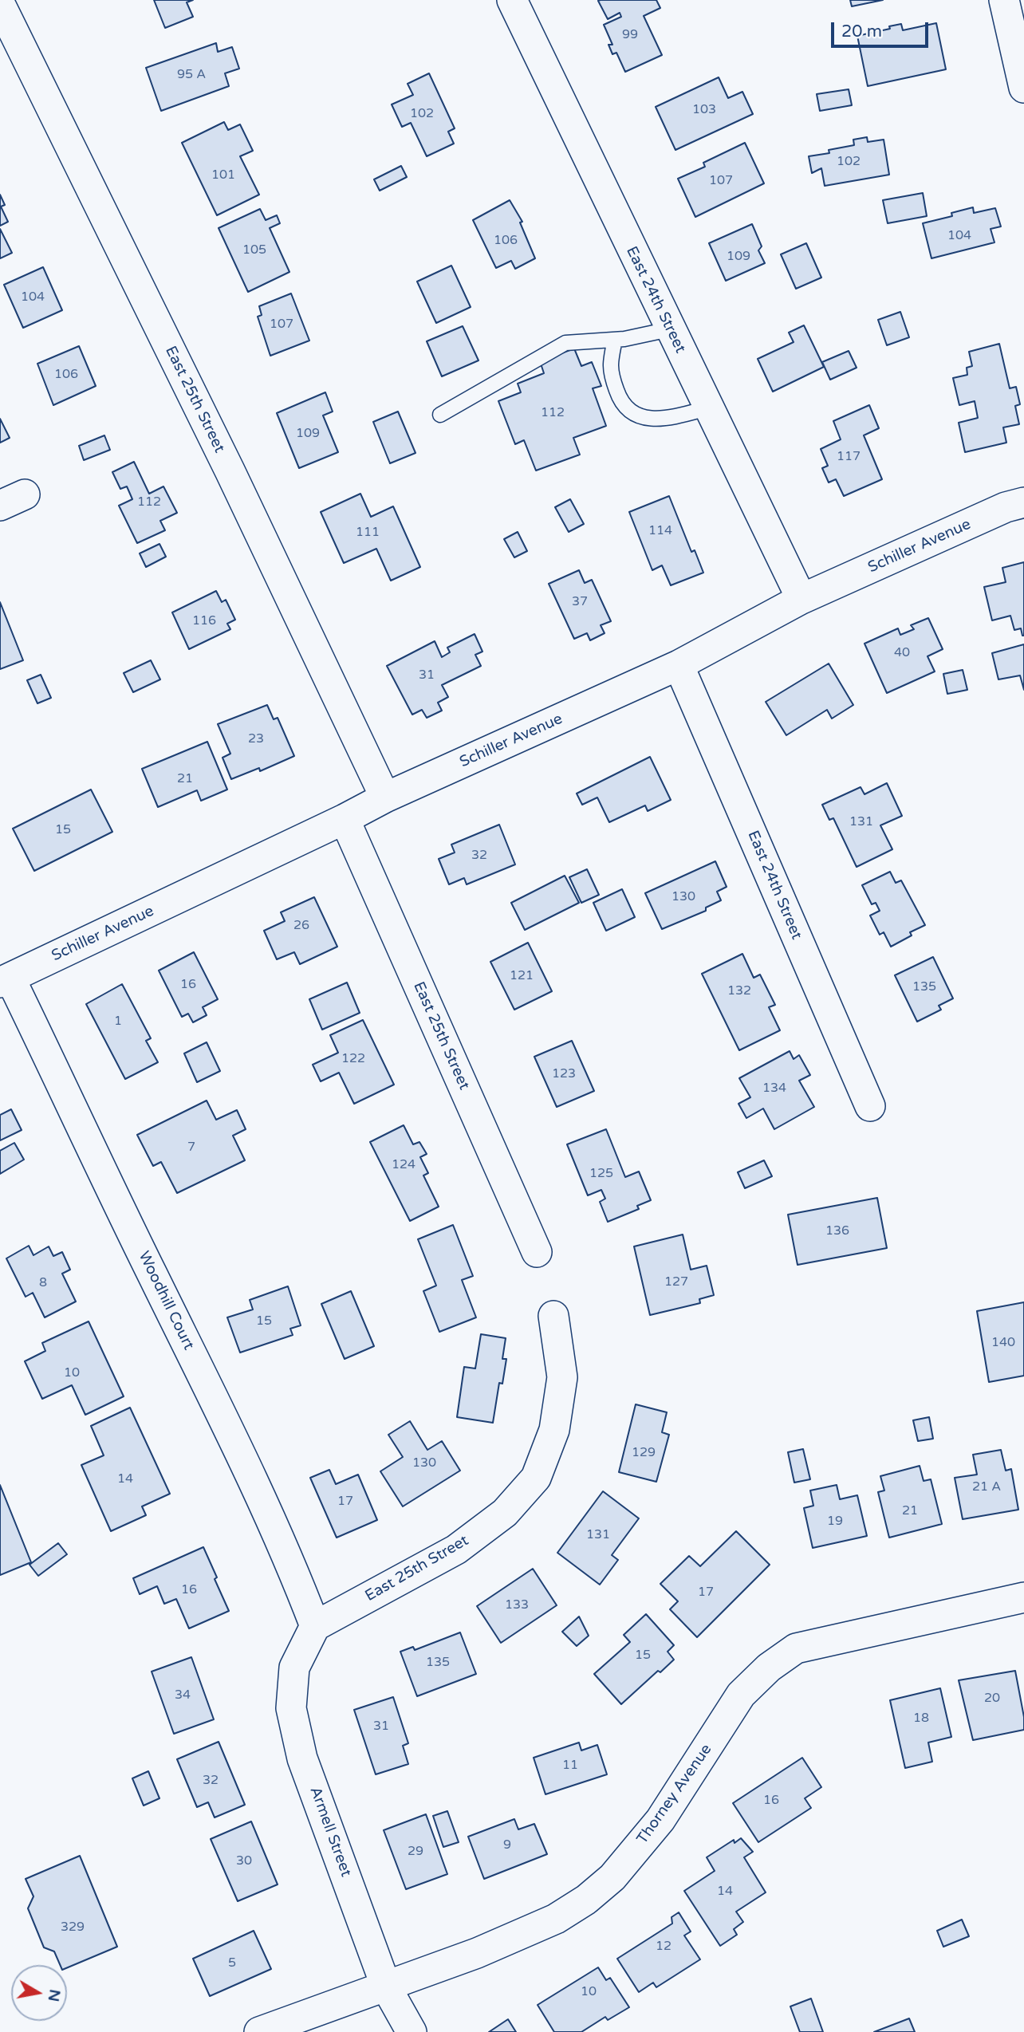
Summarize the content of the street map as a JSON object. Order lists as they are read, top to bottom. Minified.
{"streets":{"street":["East 24th Street","East 25th Street","Schiller Avenue","Woodhill Court","Thorney Avenue","Armell Street"]},"crossings":[["East 24th Street","Schiller Avenue"],["East 25th Street","Schiller Avenue"],["East 25th Street","Woodhill Court"],["East 25th Street","Armell Street"],["Schiller Avenue","Woodhill Court"],["Woodhill Court","Armell Street"],["Thorney Avenue","Armell Street"]],"house_numbers":["99","95 A","103","102","102","101","107","104","106","105","109","104","107","106","112","109","117","112","114","111","37","116","40","31","23","21","131","15","32","130","26","121","16","135","132","1","122","123","134","7","124","125","136","127","8","15","140","10","129","130","14","21 A","17","21","19","131","16","17","133","15","135","34","20","18","31","11","32","16","9","29","30","14","329","12","5","10"],"scale_bar":"20 m","north":"right"}
